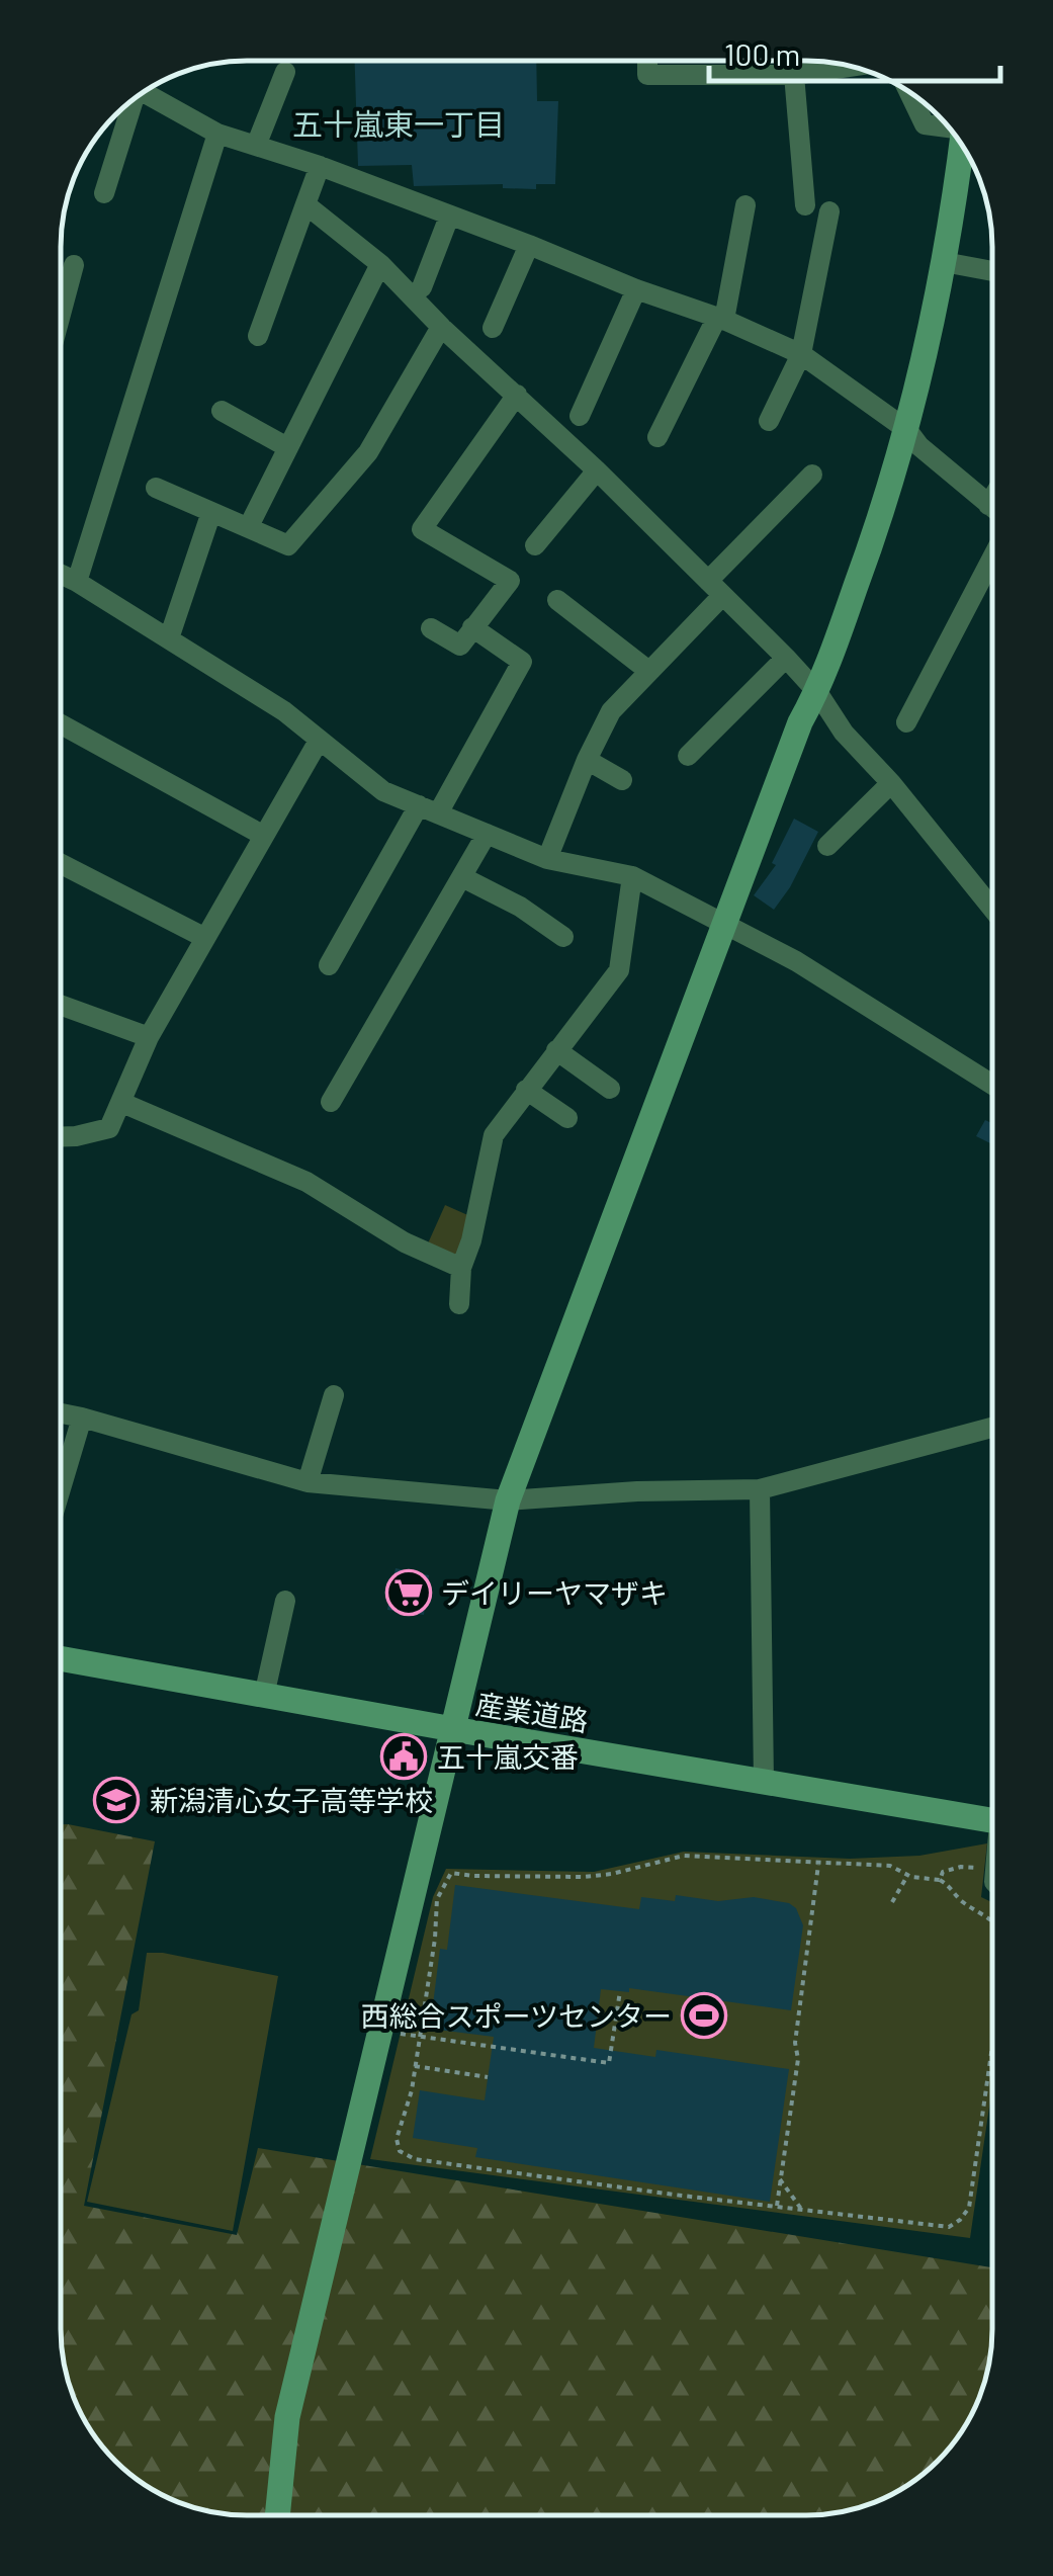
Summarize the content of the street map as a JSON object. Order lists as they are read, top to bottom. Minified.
{"streets":{"street":["産業道路"]},"districts":["五十嵐東一丁目"],"places":{"supermarket":["デイリーヤマザキ"],"public building":["五十嵐交番"],"school or university":["新潟清心女子高等学校"],"sports":["西総合スポーツセンター"]},"scale_bar":"100 m"}
